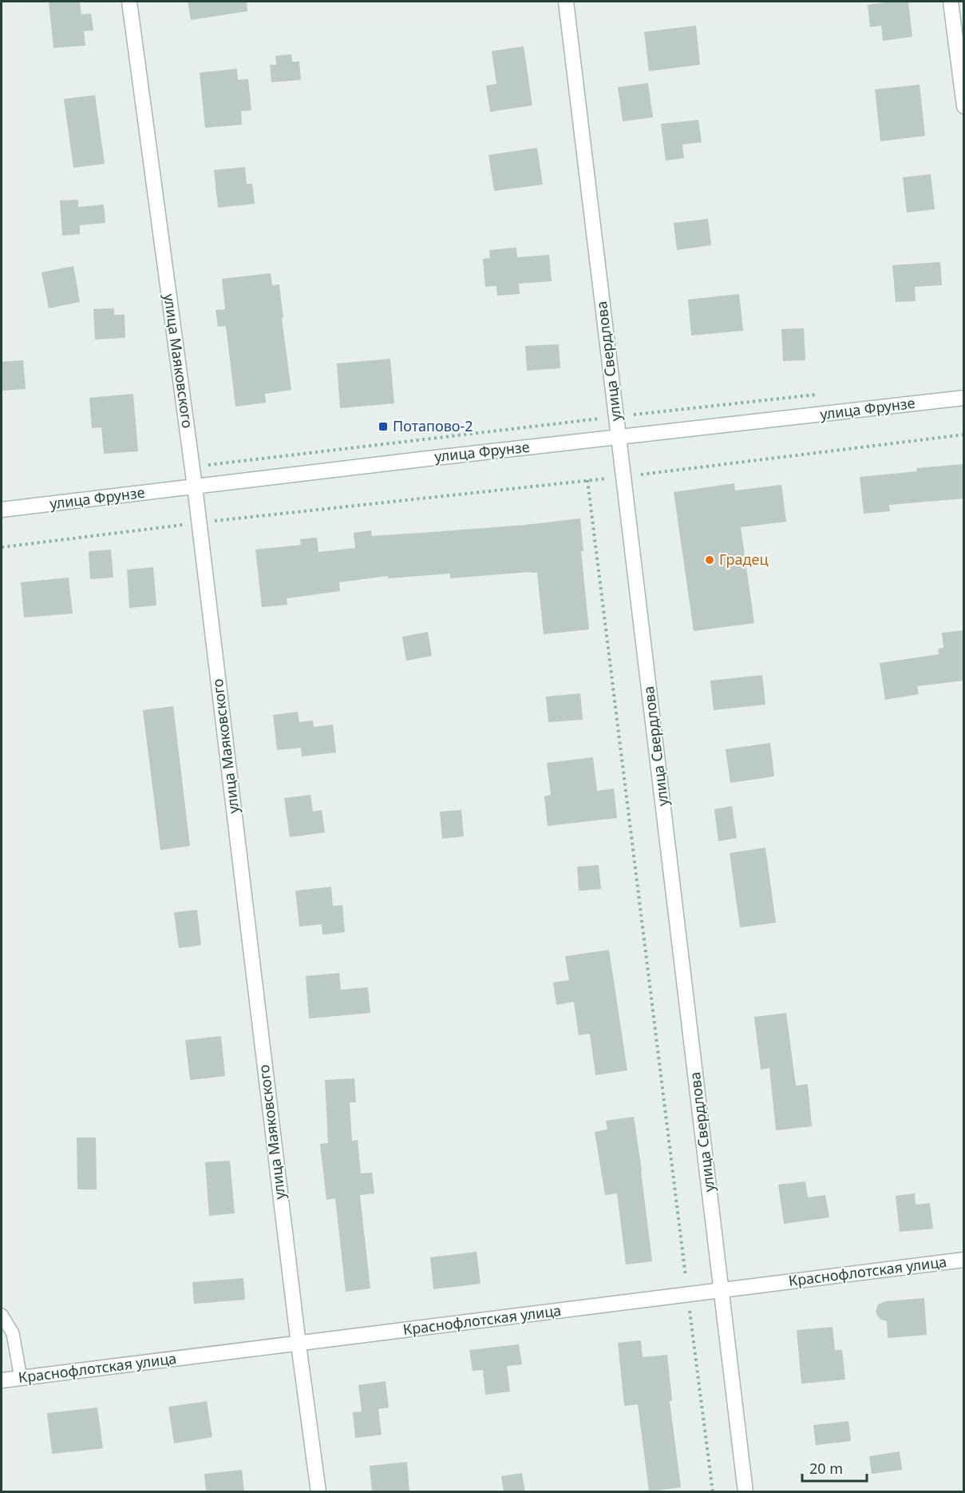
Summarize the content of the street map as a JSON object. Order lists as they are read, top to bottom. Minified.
{"streets":{"street":["улица Маяковского","улица Свердлова","улица Фрунзе","Краснофлотская улица"]},"crossings":[["улица Маяковского","улица Фрунзе"],["улица Маяковского","Краснофлотская улица"],["улица Свердлова","улица Фрунзе"],["улица Свердлова","Краснофлотская улица"]],"places":{"transit":["Потапово-2"],"other":["Градец"]},"scale_bar":"20 m"}
